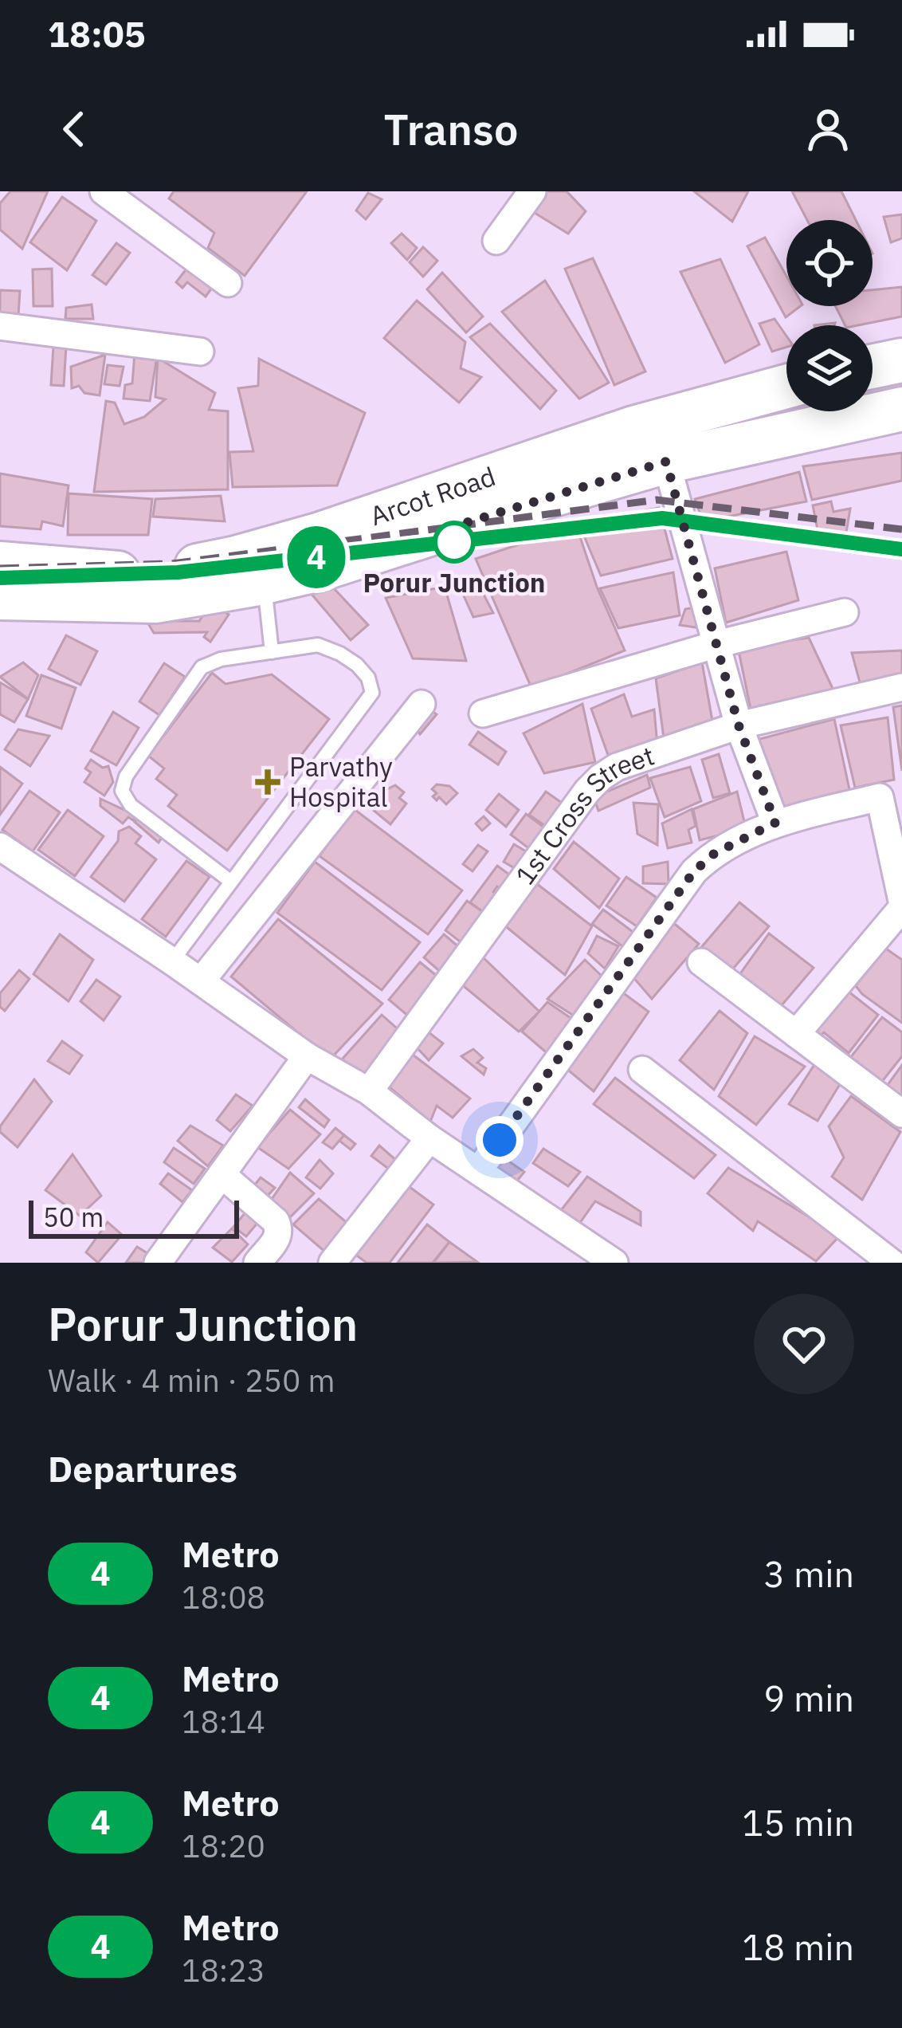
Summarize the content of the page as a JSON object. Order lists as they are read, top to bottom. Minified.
{"streets":{"main road":["Arcot Road"],"street":["1st Cross Street"]},"places":{"other":["Porur Junction"],"health":["Parvathy Hospital"]},"lines":["metro line 4"],"scale_bar":"50 m","page":{"status":"18:05","header":"Transo","on_map":"4","scale":"50 m","heading":[["Porur Junction","Walk · 4 min · 250 m"],"Departures"],"list":[{"mark":"4","name":"Metro","note":"18:08","value":"3 min"},{"mark":"4","name":"Metro","note":"18:14","value":"9 min"},{"mark":"4","name":"Metro","note":"18:20","value":"15 min"},{"mark":"4","name":"Metro","note":"18:23","value":"18 min"}]}}
